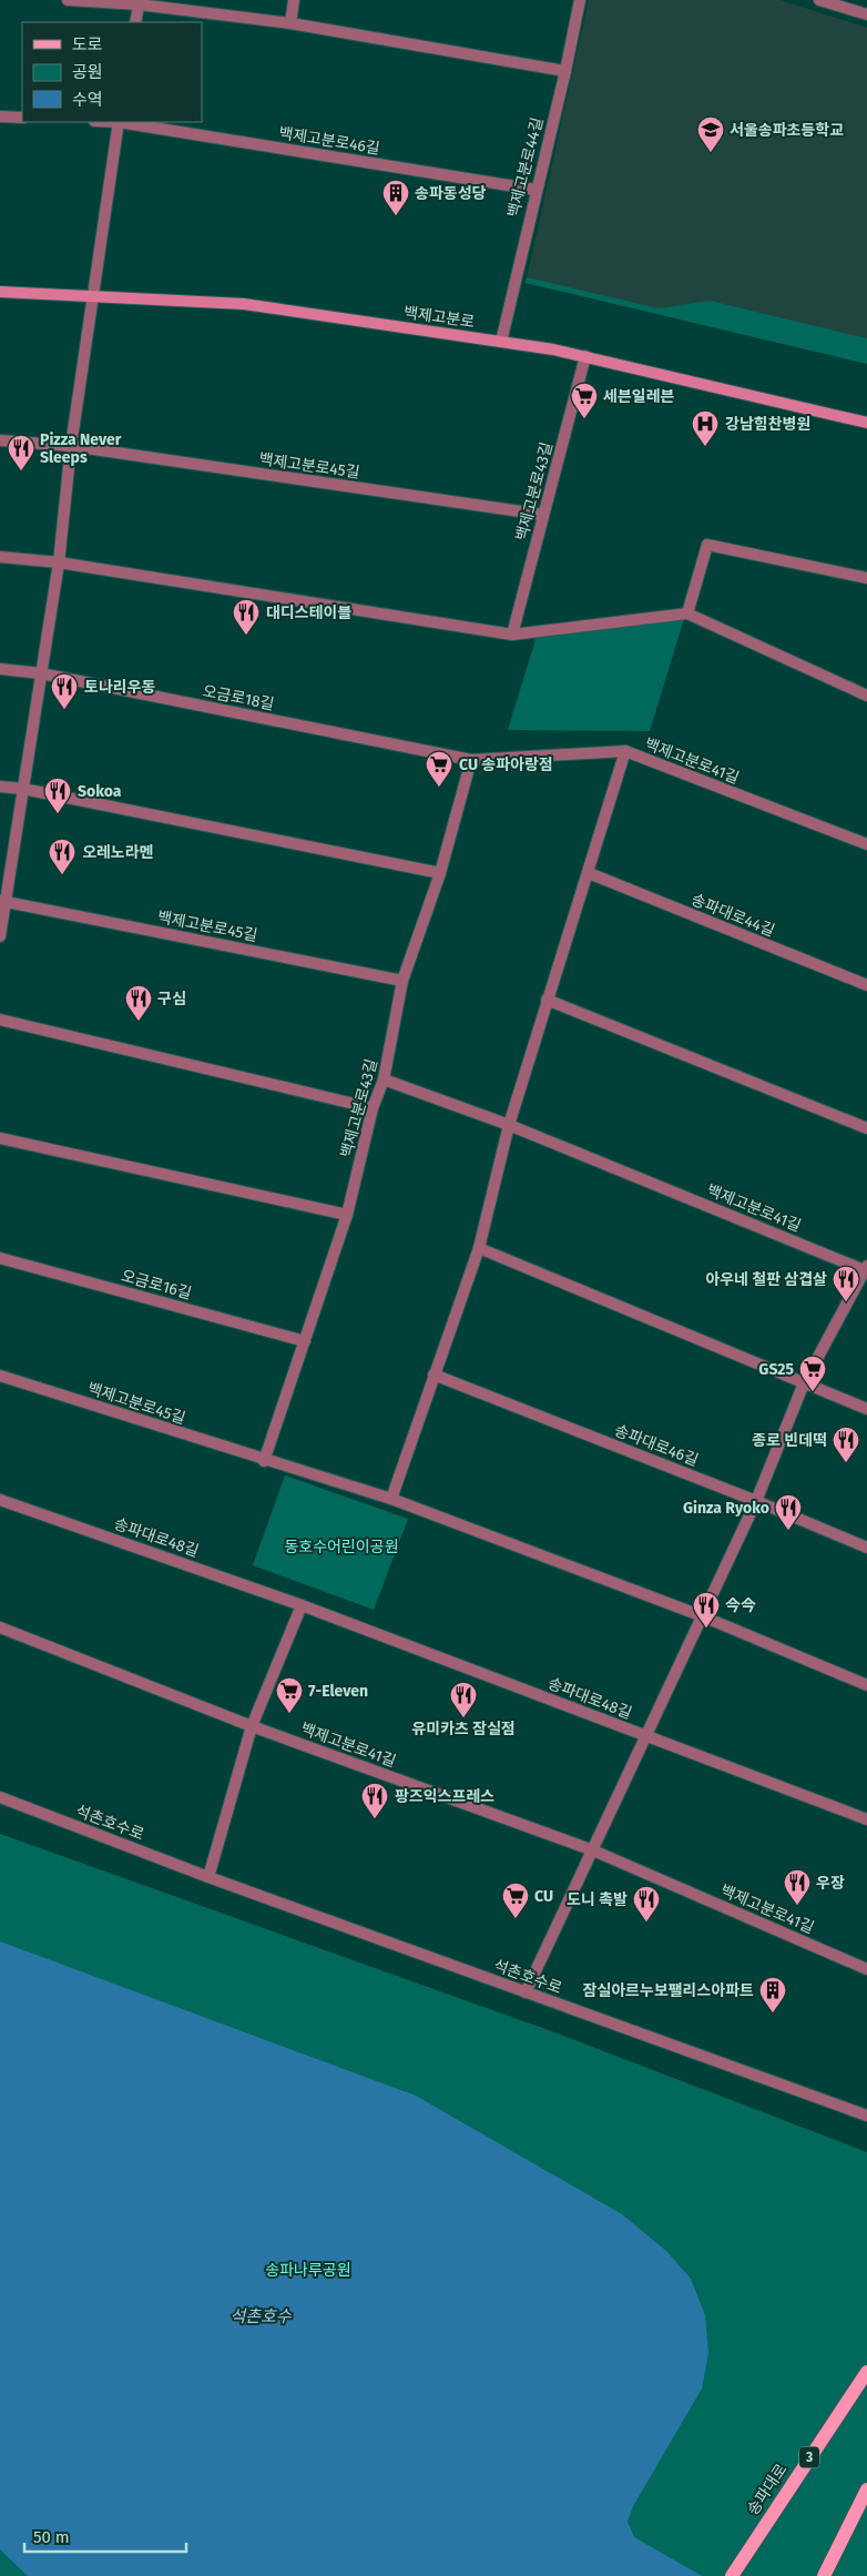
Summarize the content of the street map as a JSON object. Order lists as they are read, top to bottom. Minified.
{"streets":{"main road":["백제고분로","3","송파대로"],"street":["백제고분로46길","백제고분로44길","백제고분로45길","백제고분로43길","오금로18길","백제고분로41길","송파대로44길","오금로16길","송파대로46길","송파대로48길","석촌호수로"]},"crossings":[["백제고분로46길","백제고분로44길"],["백제고분로44길","백제고분로"],["백제고분로","백제고분로43길"],["백제고분로45길","백제고분로43길"],["백제고분로43길","오금로18길"],["백제고분로43길","백제고분로41길"],["백제고분로43길","오금로16길"],["오금로18길","백제고분로41길"],["백제고분로41길","송파대로44길"],["백제고분로41길","송파대로46길"],["백제고분로41길","송파대로48길"],["백제고분로41길","석촌호수로"]],"water":["석촌호수"],"parks":["동호수어린이공원","송파나루공원"],"places":{"school or university":["서울송파초등학교"],"building":["송파동성당","잠실아르누보팰리스아파트"],"supermarket":["세븐일레븐","CU 송파아랑점","GS25","7-Eleven","CU"],"hospital":["강남힘찬병원"],"restaurant":["Pizza Never Sleeps","대디스테이블","토나리우동","Sokoa","오레노라멘","구심","아우네 철판 삼겹살","종로 빈데떡","Ginza Ryoko","今今","유미카츠 잠실점","팡즈익스프레스","우장","도니 촉발"]},"legend":["도로","공원","수역"],"scale_bar":"50 m"}
